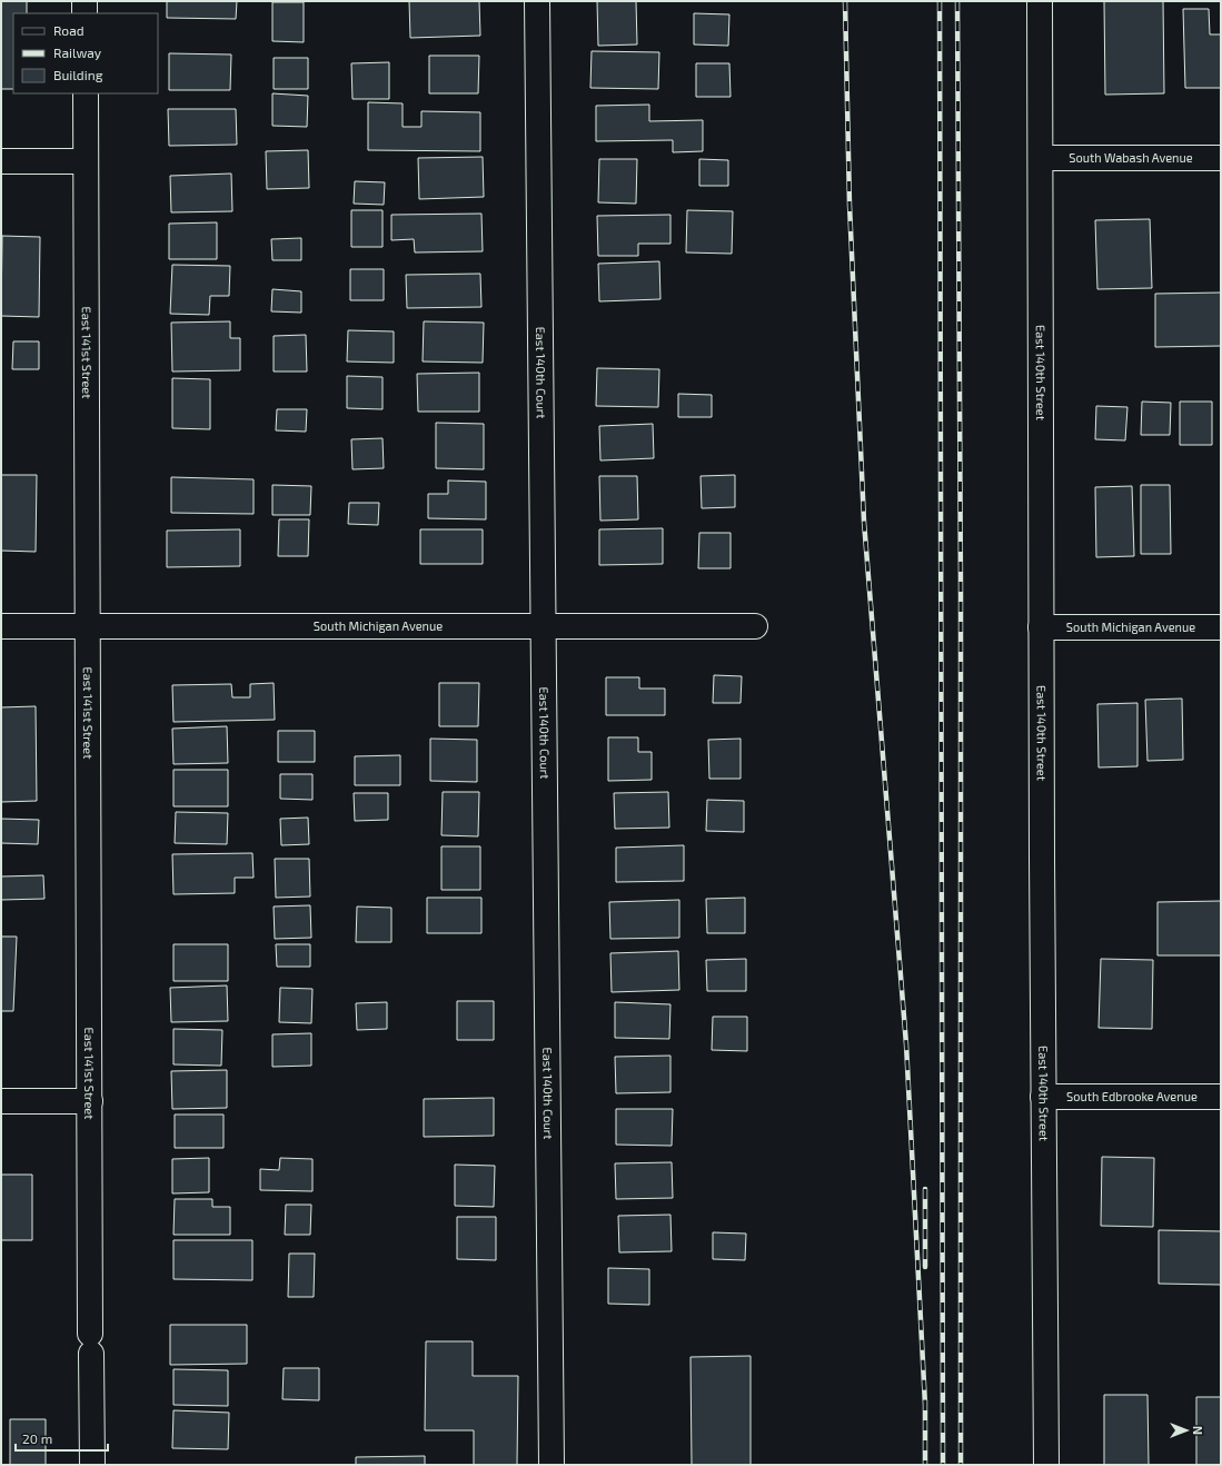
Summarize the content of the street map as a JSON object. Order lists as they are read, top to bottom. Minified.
{"streets":{"street":["South Wabash Avenue","East 141st Street","East 140th Court","East 140th Street","South Michigan Avenue","South Edbrooke Avenue"]},"crossings":[["South Wabash Avenue","East 140th Street"],["East 141st Street","South Michigan Avenue"],["East 140th Court","South Michigan Avenue"],["East 140th Street","South Michigan Avenue"],["East 140th Street","South Edbrooke Avenue"]],"legend":["Road","Railway","Building"],"scale_bar":"20 m","north":"right"}
